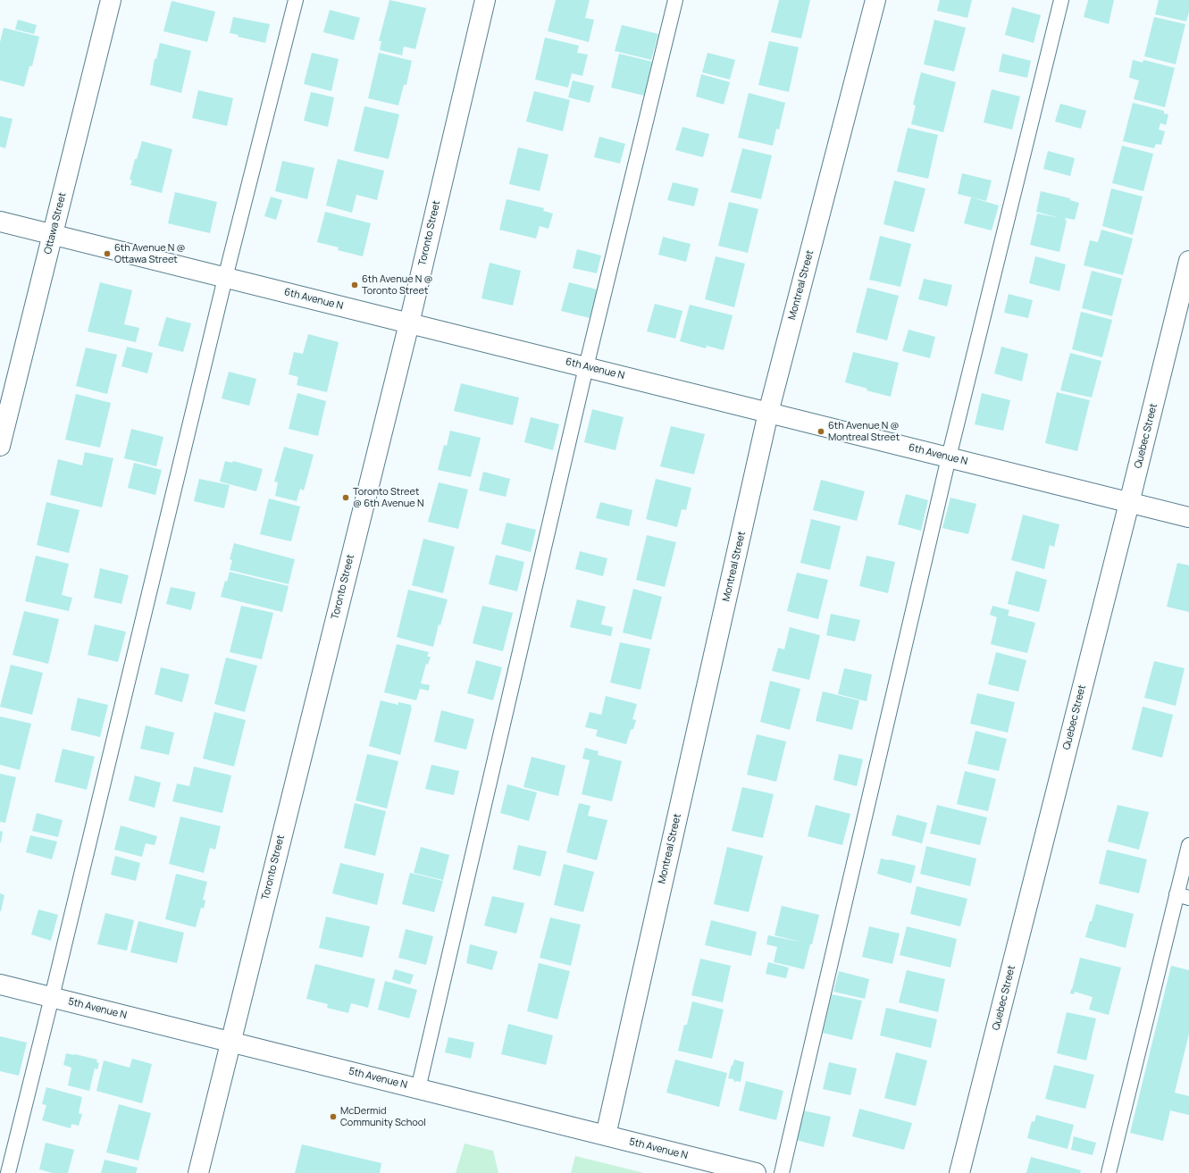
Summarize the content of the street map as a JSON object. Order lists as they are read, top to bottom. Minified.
{"streets":{"street":["Ottawa Street","Toronto Street","Montreal Street","6th Avenue N","Quebec Street","5th Avenue N"]},"crossings":[["Ottawa Street","6th Avenue N"],["Toronto Street","6th Avenue N"],["Toronto Street","5th Avenue N"],["Montreal Street","6th Avenue N"],["Montreal Street","5th Avenue N"],["6th Avenue N","Quebec Street"]],"places":["6th Avenue N @ Ottawa Street","6th Avenue N @ Toronto Street","6th Avenue N @ Montreal Street","Toronto Street @ 6th Avenue N","McDermid Community School"]}
